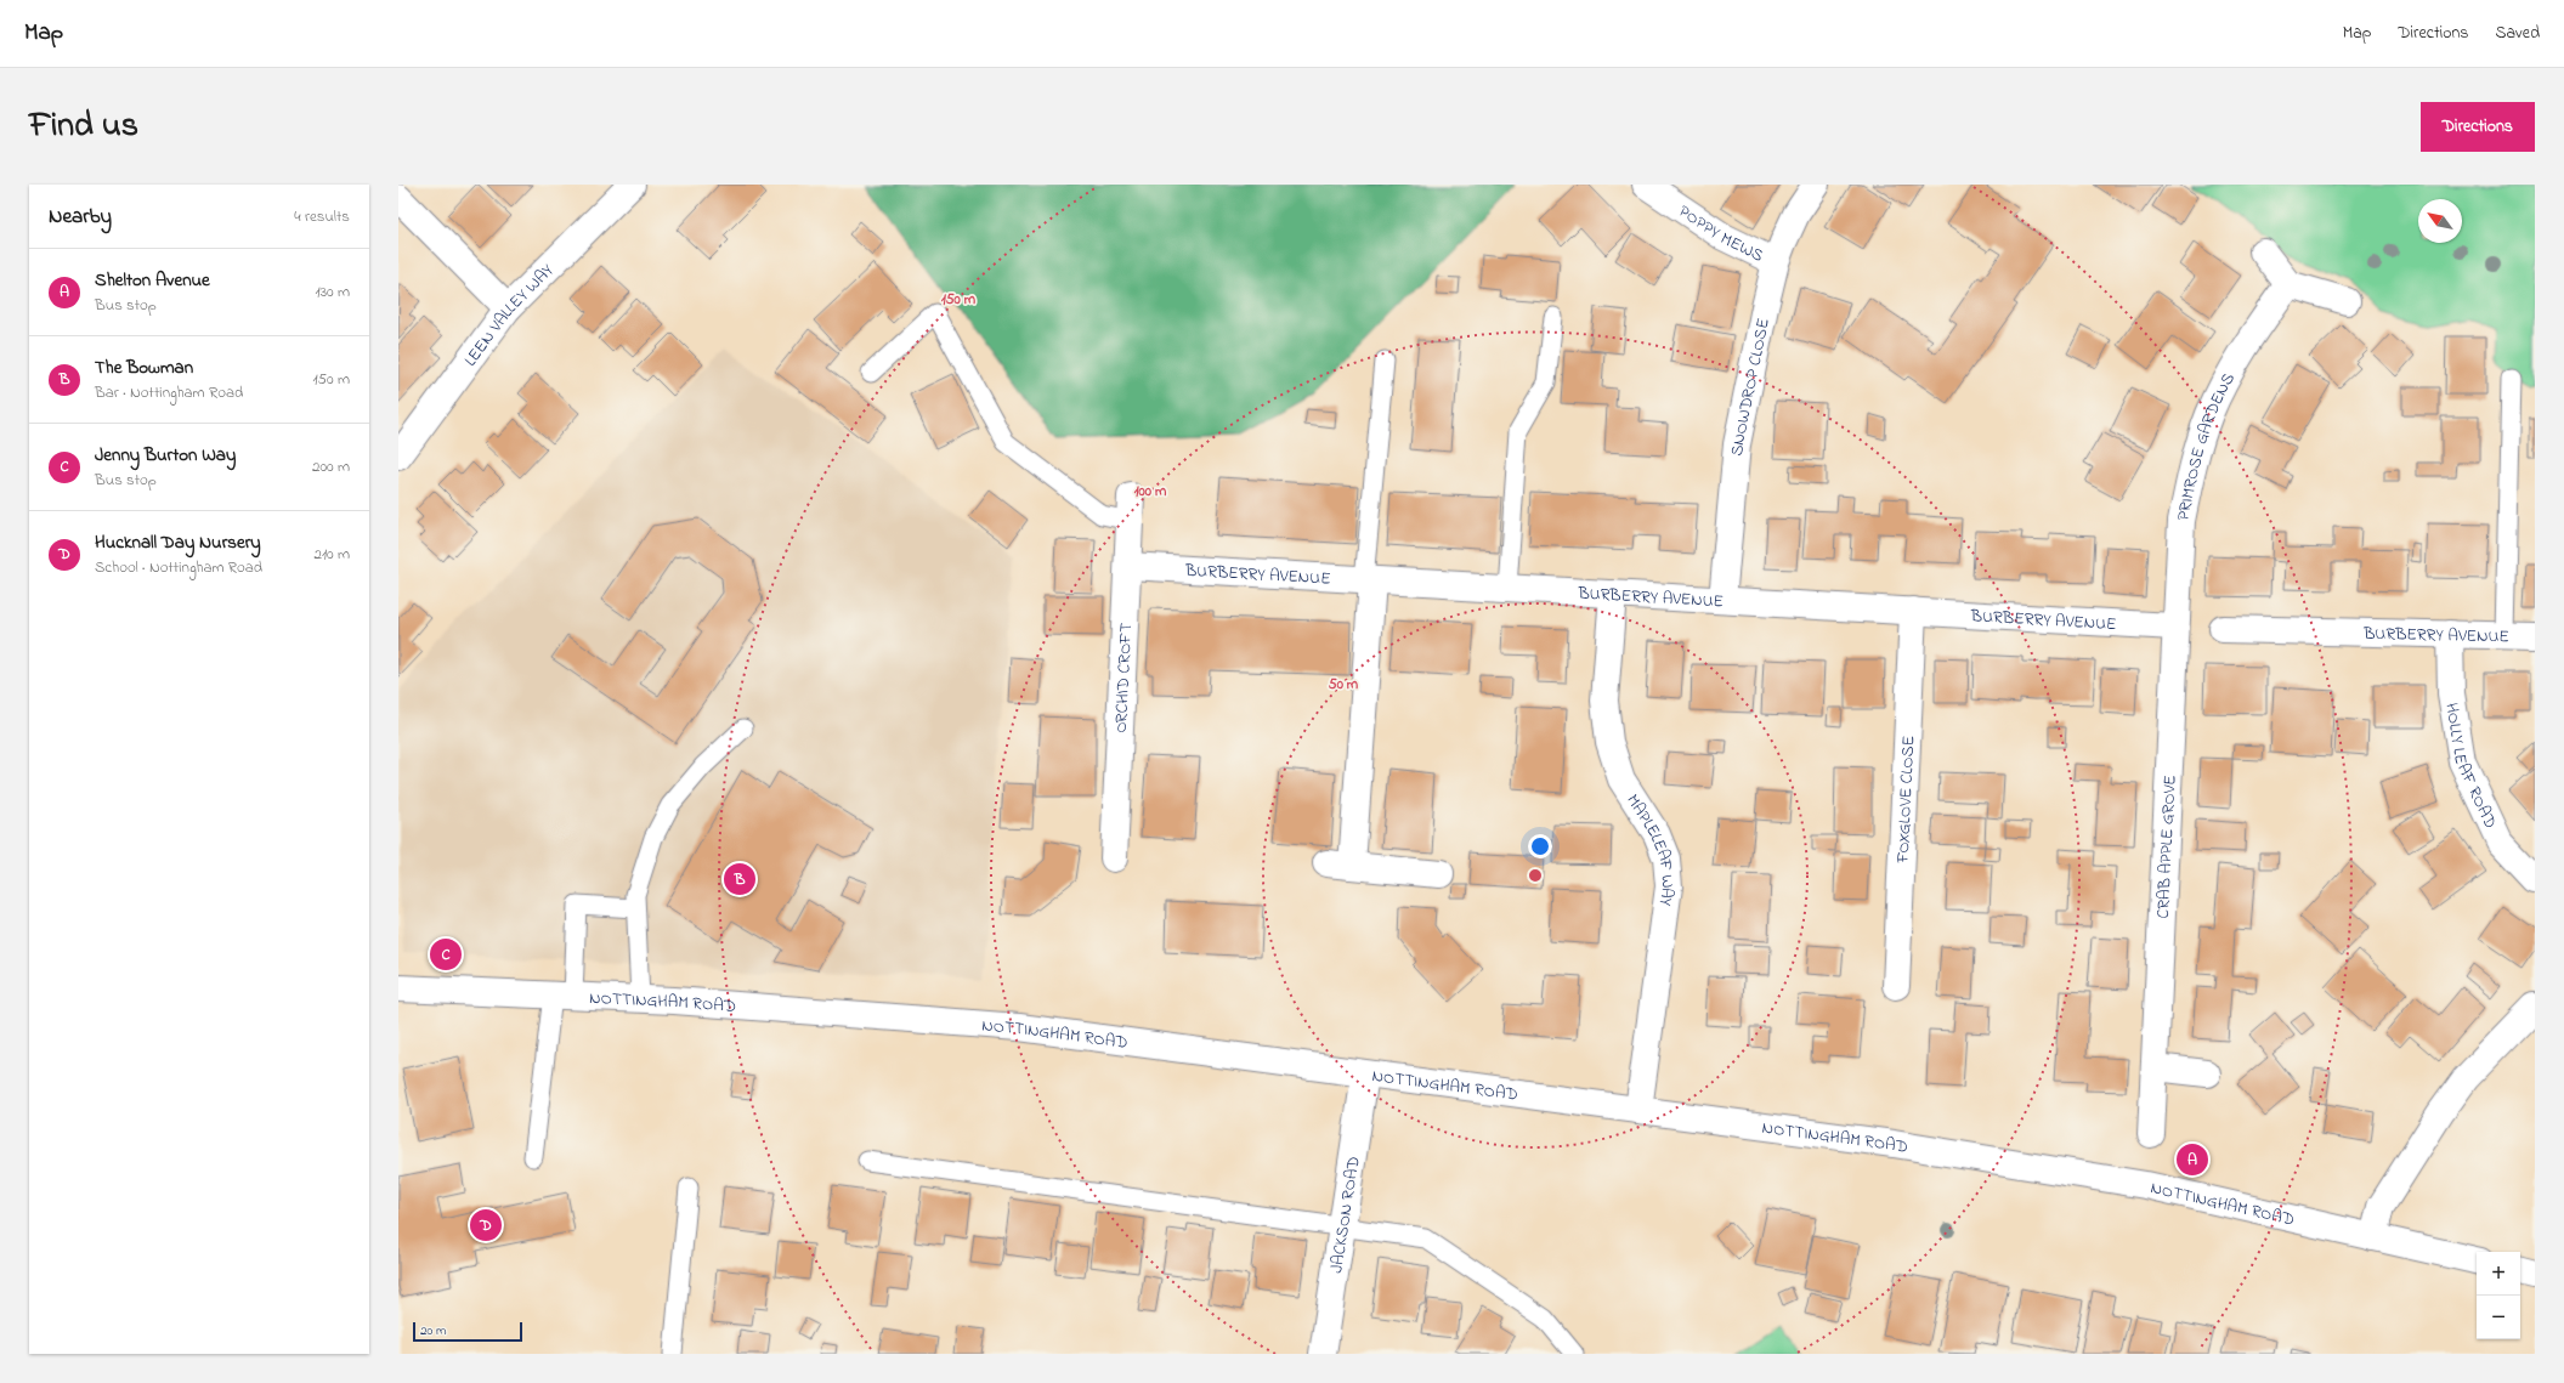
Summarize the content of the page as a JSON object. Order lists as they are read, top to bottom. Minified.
{"streets":{"street":["POPPY MEWS","LEEN VALLEY WAY","SNOWDROP CLOSE","PRIMROSE GARDENS","BURBERRY AVENUE","ORCHID CROFT","HOLLY LEAF ROAD","FOXGLOVE CLOSE","CRAB APPLE GROVE","MAPLELEAF WAY","NOTTINGHAM ROAD","JACKSON ROAD"]},"crossings":[["POPPY MEWS","SNOWDROP CLOSE"],["SNOWDROP CLOSE","BURBERRY AVENUE"],["PRIMROSE GARDENS","BURBERRY AVENUE"],["PRIMROSE GARDENS","CRAB APPLE GROVE"],["BURBERRY AVENUE","ORCHID CROFT"],["BURBERRY AVENUE","HOLLY LEAF ROAD"],["BURBERRY AVENUE","FOXGLOVE CLOSE"],["BURBERRY AVENUE","CRAB APPLE GROVE"],["BURBERRY AVENUE","MAPLELEAF WAY"],["MAPLELEAF WAY","NOTTINGHAM ROAD"],["NOTTINGHAM ROAD","JACKSON ROAD"]],"scale_bar":"20 m","north":"top left","page":{"header":"Map","nav":["Map","Directions","Saved"],"title":"Find us","buttons":"Directions","heading":["Nearby","4 results"],"list":[{"mark":"A","name":"Shelton Avenue","note":"Bus stop","value":"130 m"},{"mark":"B","name":"The Bowman","note":"Bar · Nottingham Road","value":"150 m"},{"mark":"C","name":"Jenny Burton Way","note":"Bus stop","value":"200 m"},{"mark":"D","name":"Hucknall Day Nursery","note":"School · Nottingham Road","value":"210 m"}],"pins":["B","C","A","D"],"map_buttons":["+","−"],"scale":"20 m"},"rings":["150 m","100 m","50 m"]}
